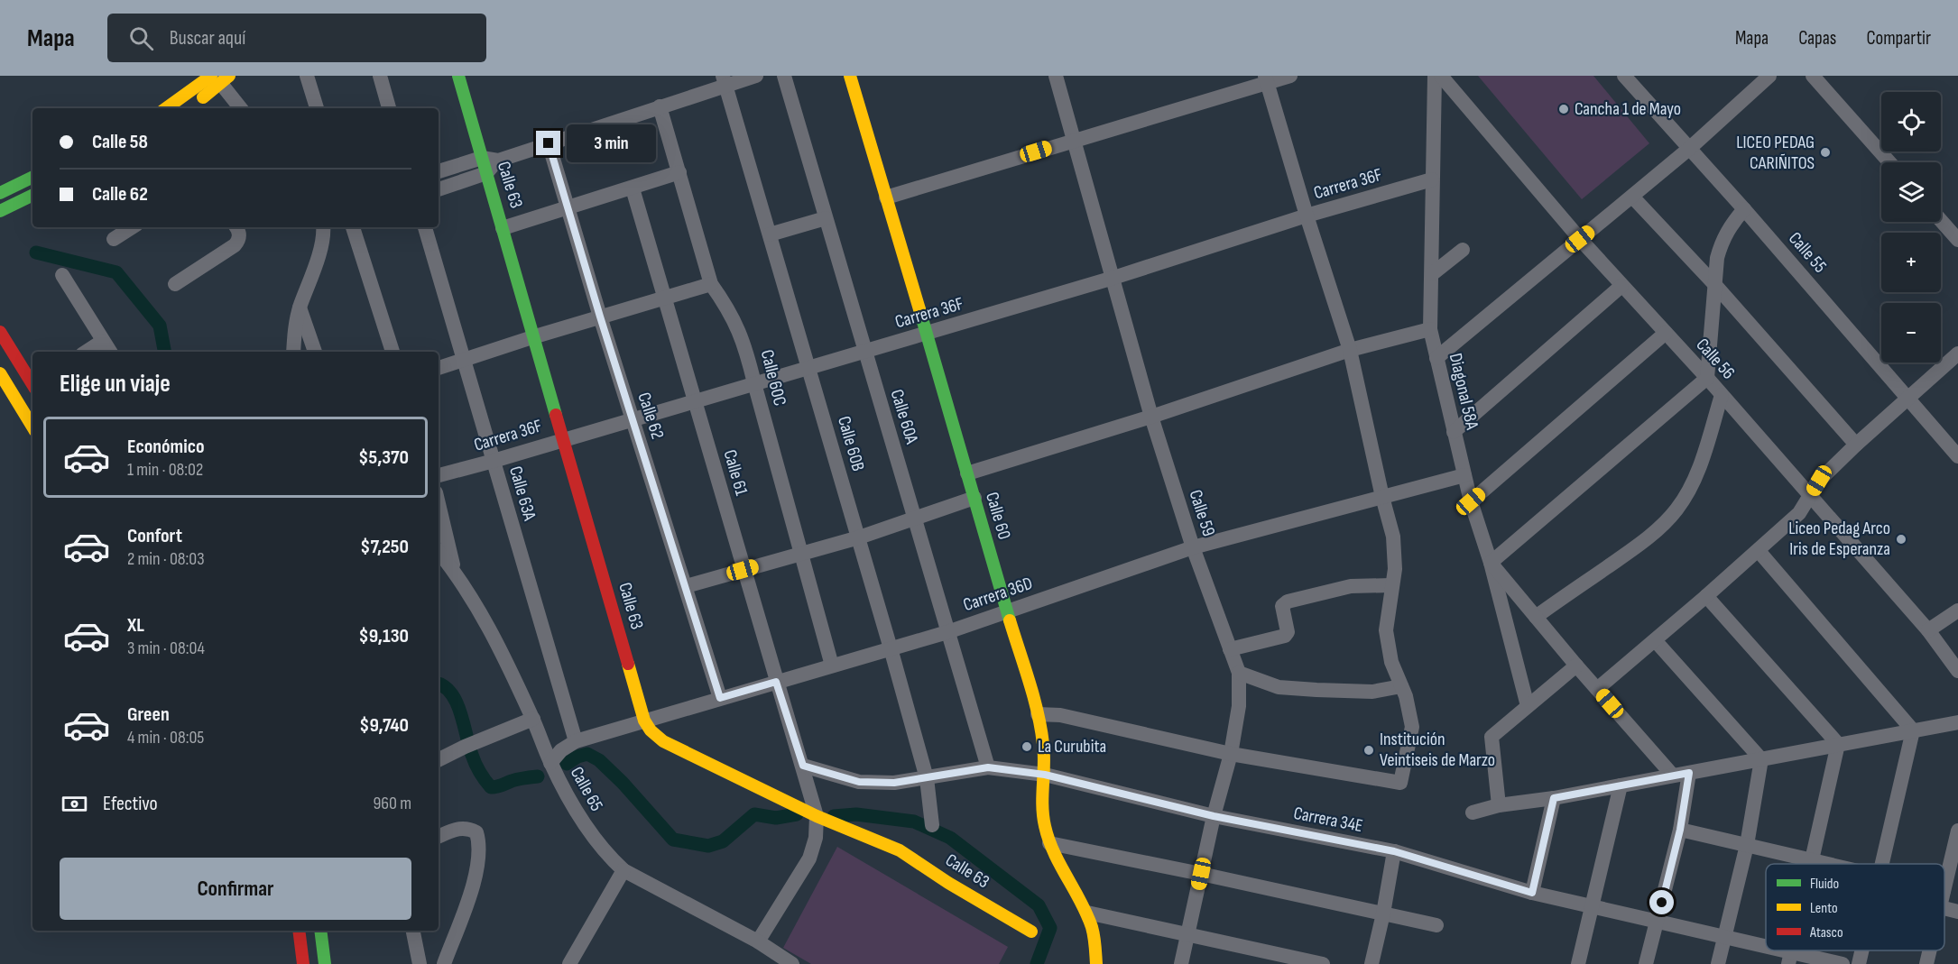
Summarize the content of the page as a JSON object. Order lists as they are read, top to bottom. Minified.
{"streets":{"street":["Carrera 36F","Calle 63","Calle 55","Calle 56","Calle 60C","Diagonal 58A","Calle 62","Calle 60A","Calle 60B","Calle 61","Calle 63A","Calle 59","Calle 60","Carrera 36D","Calle 65","Carrera 34E"]},"crossings":[["Carrera 36F","Calle 63"],["Carrera 36F","Calle 60C"],["Carrera 36F","Diagonal 58A"],["Carrera 36F","Calle 62"],["Carrera 36F","Calle 60A"],["Carrera 36F","Calle 60B"],["Carrera 36F","Calle 61"],["Carrera 36F","Calle 63A"],["Carrera 36F","Calle 59"],["Carrera 36F","Calle 60"],["Calle 63","Carrera 36D"],["Calle 60C","Carrera 36D"],["Diagonal 58A","Carrera 36D"],["Calle 62","Carrera 36D"],["Calle 60A","Carrera 36D"],["Calle 60A","Carrera 34E"],["Calle 60B","Carrera 36D"],["Calle 60B","Carrera 34E"],["Calle 61","Carrera 36D"],["Calle 61","Carrera 34E"],["Calle 63A","Carrera 36D"],["Calle 59","Carrera 36D"],["Calle 59","Carrera 34E"],["Calle 60","Carrera 36D"],["Calle 60","Carrera 34E"],["Carrera 36D","Calle 65"]],"places":["Cancha 1 de Mayo","LICEO PEDAG CARIÑITOS","Liceo Pedag Arco Iris de Esperanza","La Curubita","Institución Veintiseis de Marzo"],"legend":["Fluido","Lento","Atasco"],"page":{"header":"Mapa","search":"Buscar aquí","nav":["Mapa","Capas","Compartir"],"map_buttons":["+","−"],"banner":["Calle 58","Calle 62"],"bubble":"3 min","heading":"Elige un viaje","list":[{"name":"Económico","note":"1 min · 08:02","value":"$5,370"},{"name":"Confort","note":"2 min · 08:03","value":"$7,250"},{"name":"XL","note":"3 min · 08:04","value":"$9,130"},{"name":"Green","note":"4 min · 08:05","value":"$9,740"}],"pay":["Efectivo","960 m"],"buttons":"Confirmar"}}
